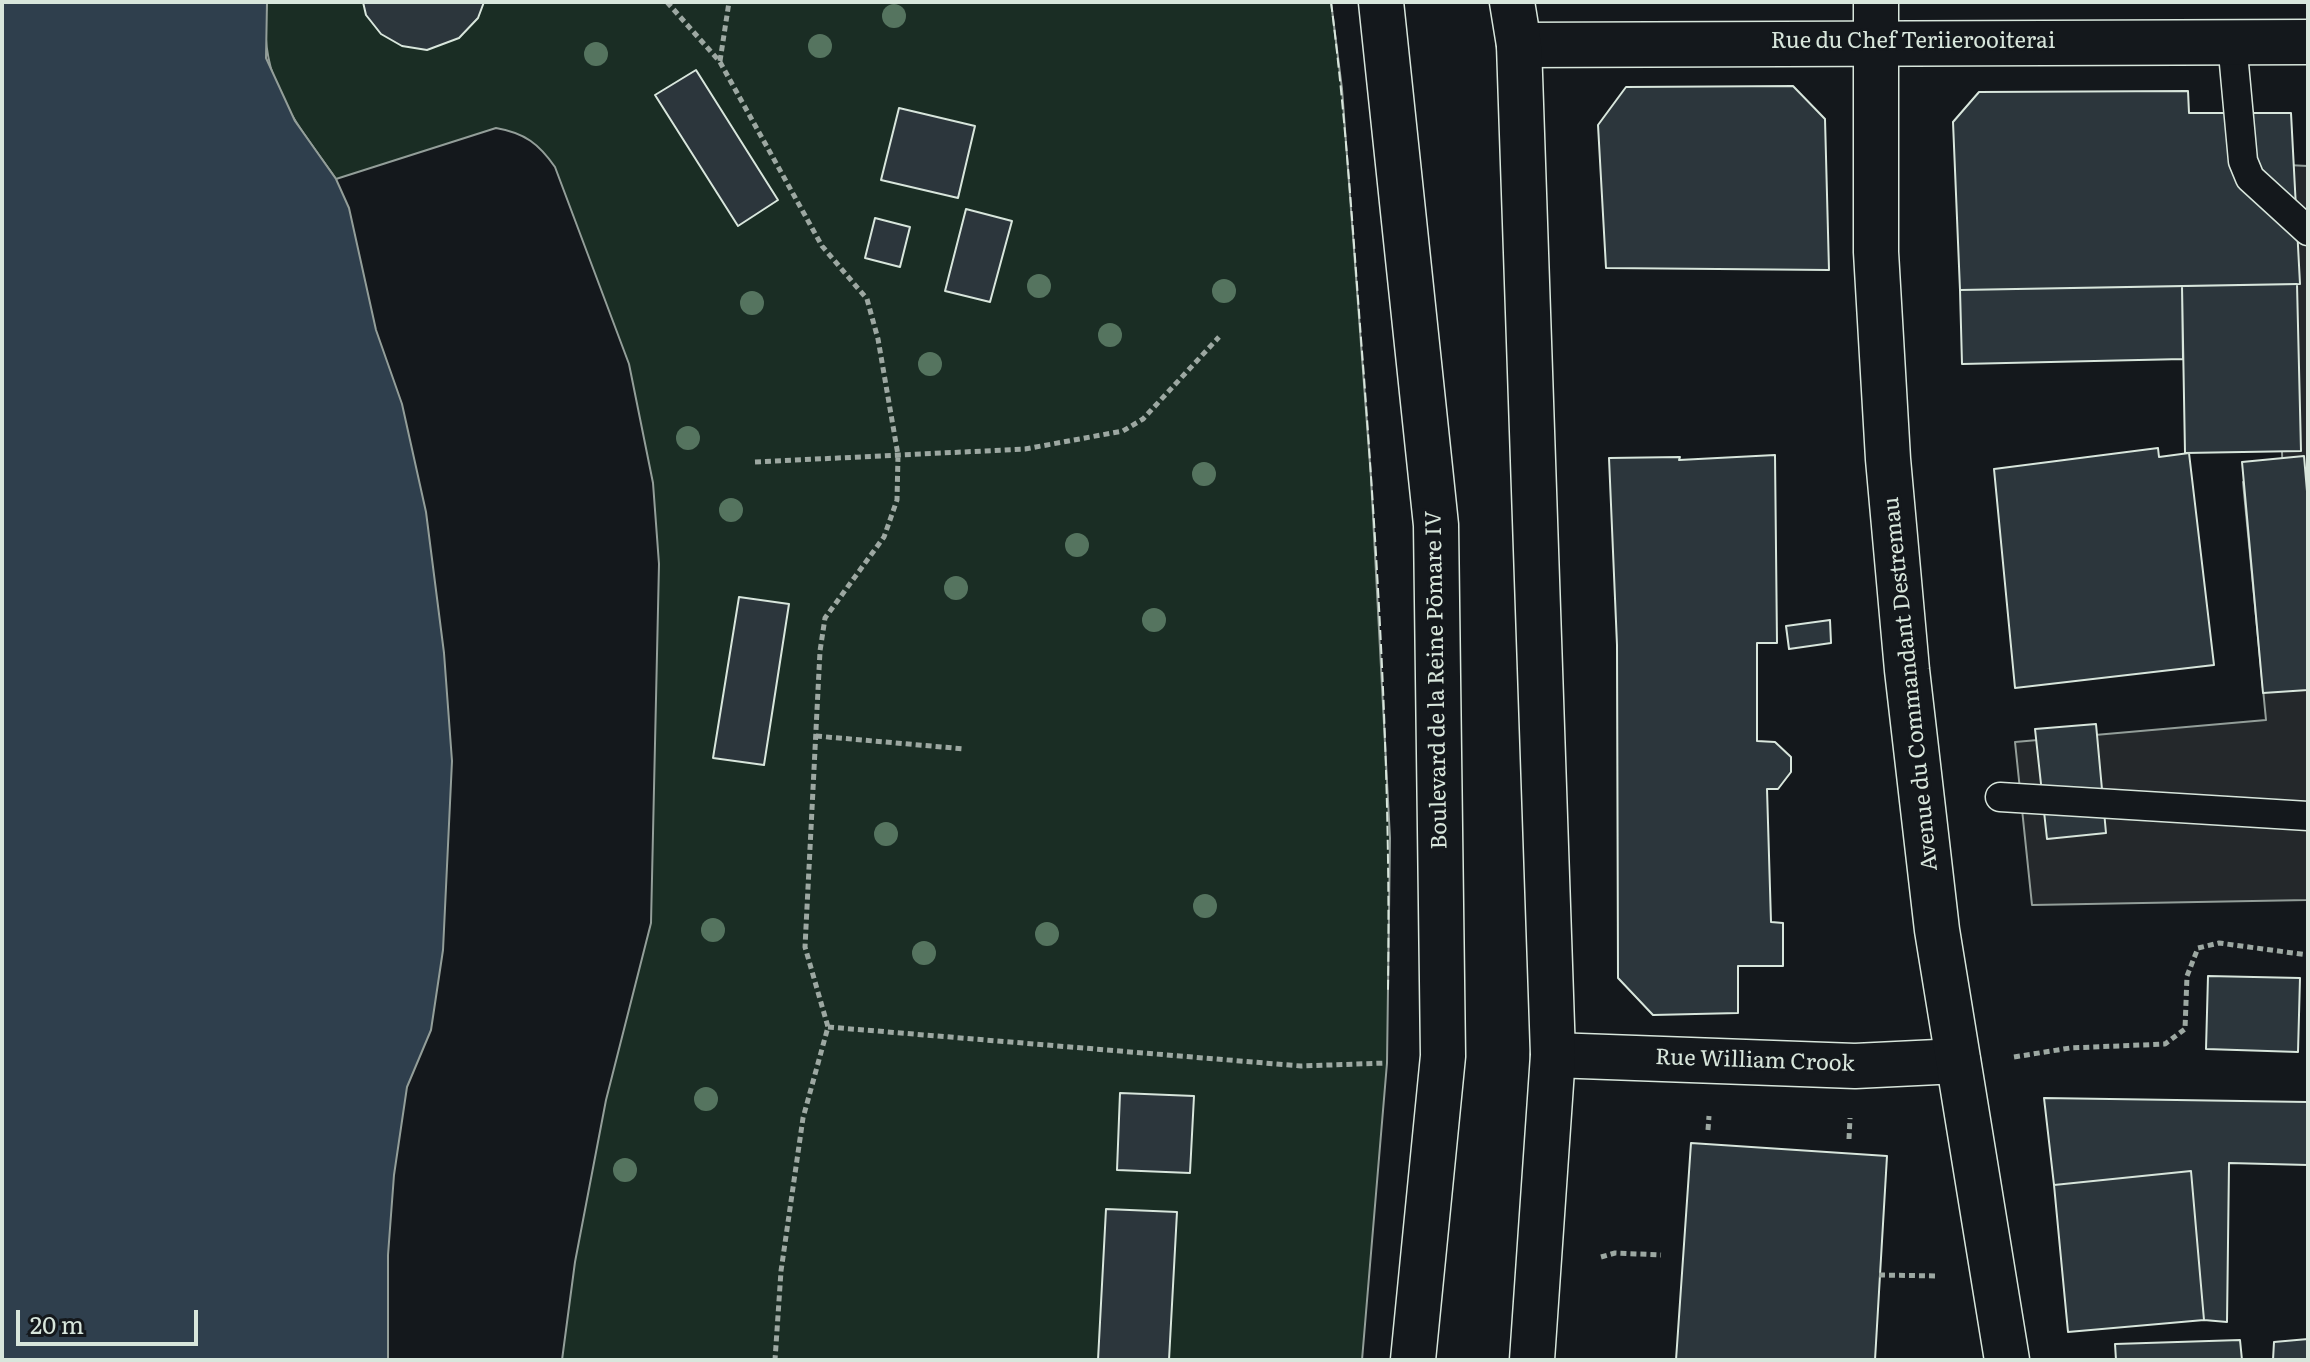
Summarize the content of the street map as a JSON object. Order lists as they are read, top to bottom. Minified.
{"streets":{"main road":["Rue du Chef Teriierooiterai","Boulevard de la Reine Pōmare IV","Avenue du Commandant Destremau","Rue William Crook"]},"crossings":[["Rue du Chef Teriierooiterai","Avenue du Commandant Destremau"],["Avenue du Commandant Destremau","Rue William Crook"]],"scale_bar":"20 m"}
